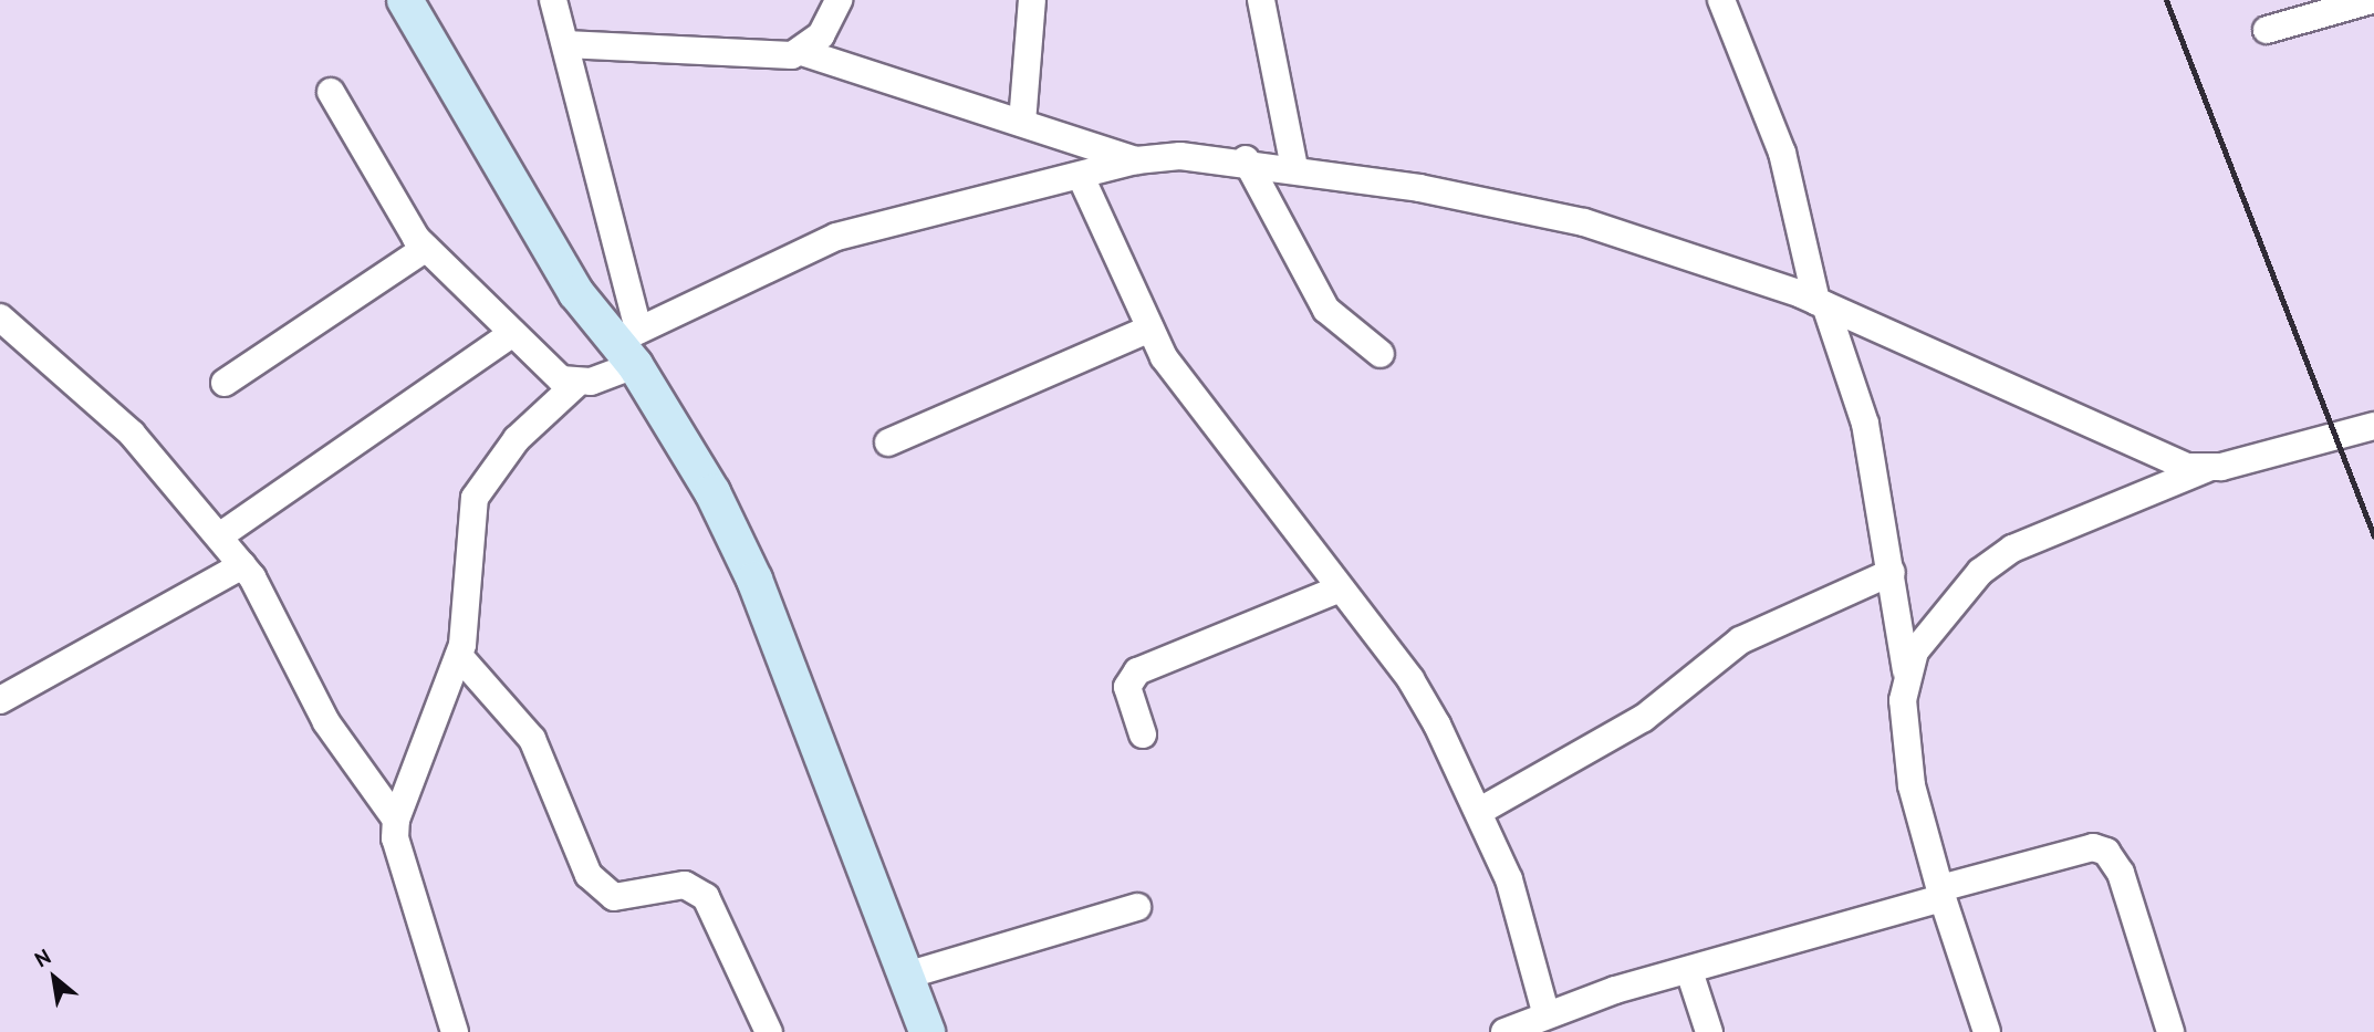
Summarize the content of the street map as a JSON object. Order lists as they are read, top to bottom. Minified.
{"north":"top left"}
